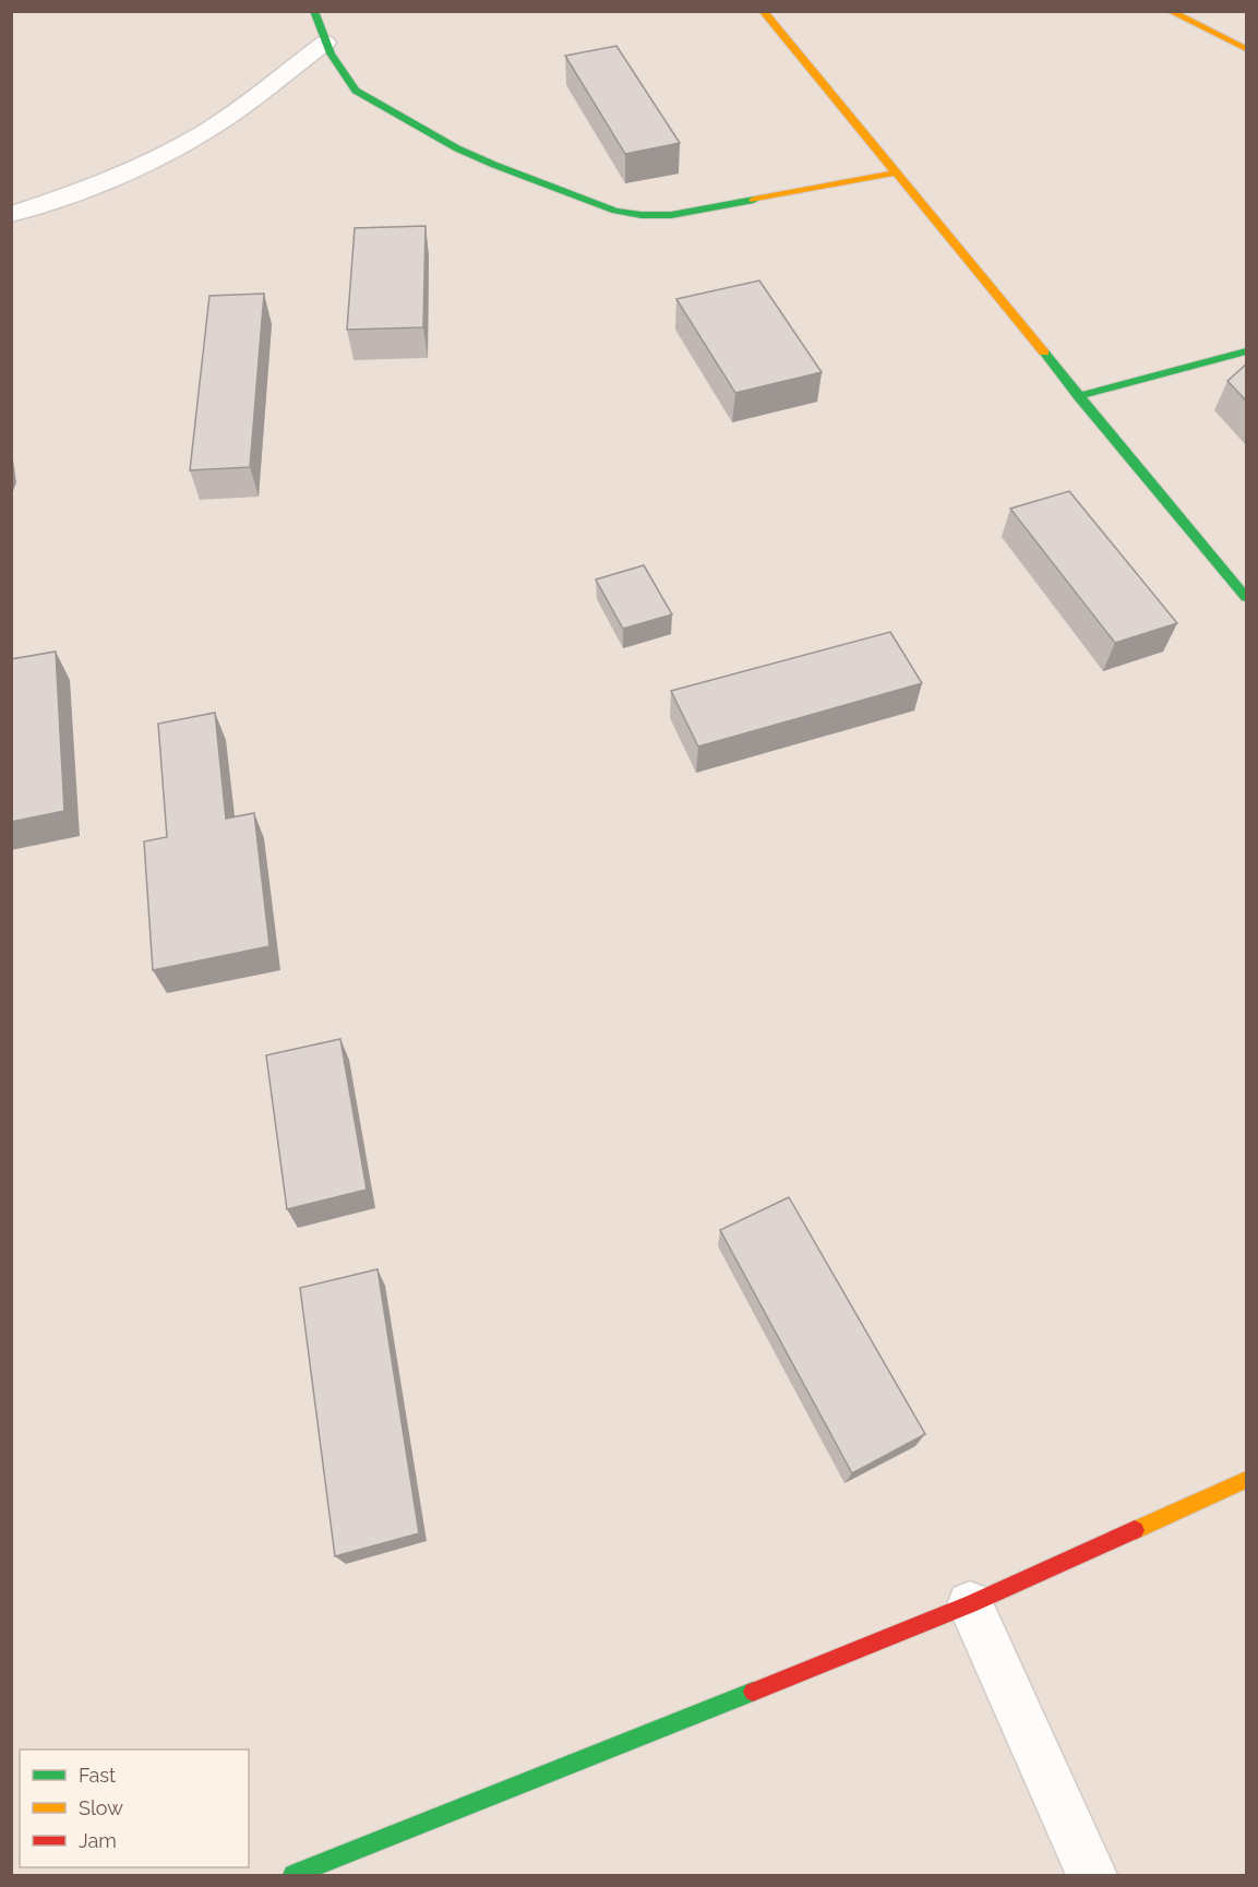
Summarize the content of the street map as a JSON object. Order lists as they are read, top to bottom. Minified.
{"legend":["Fast","Slow","Jam"]}
